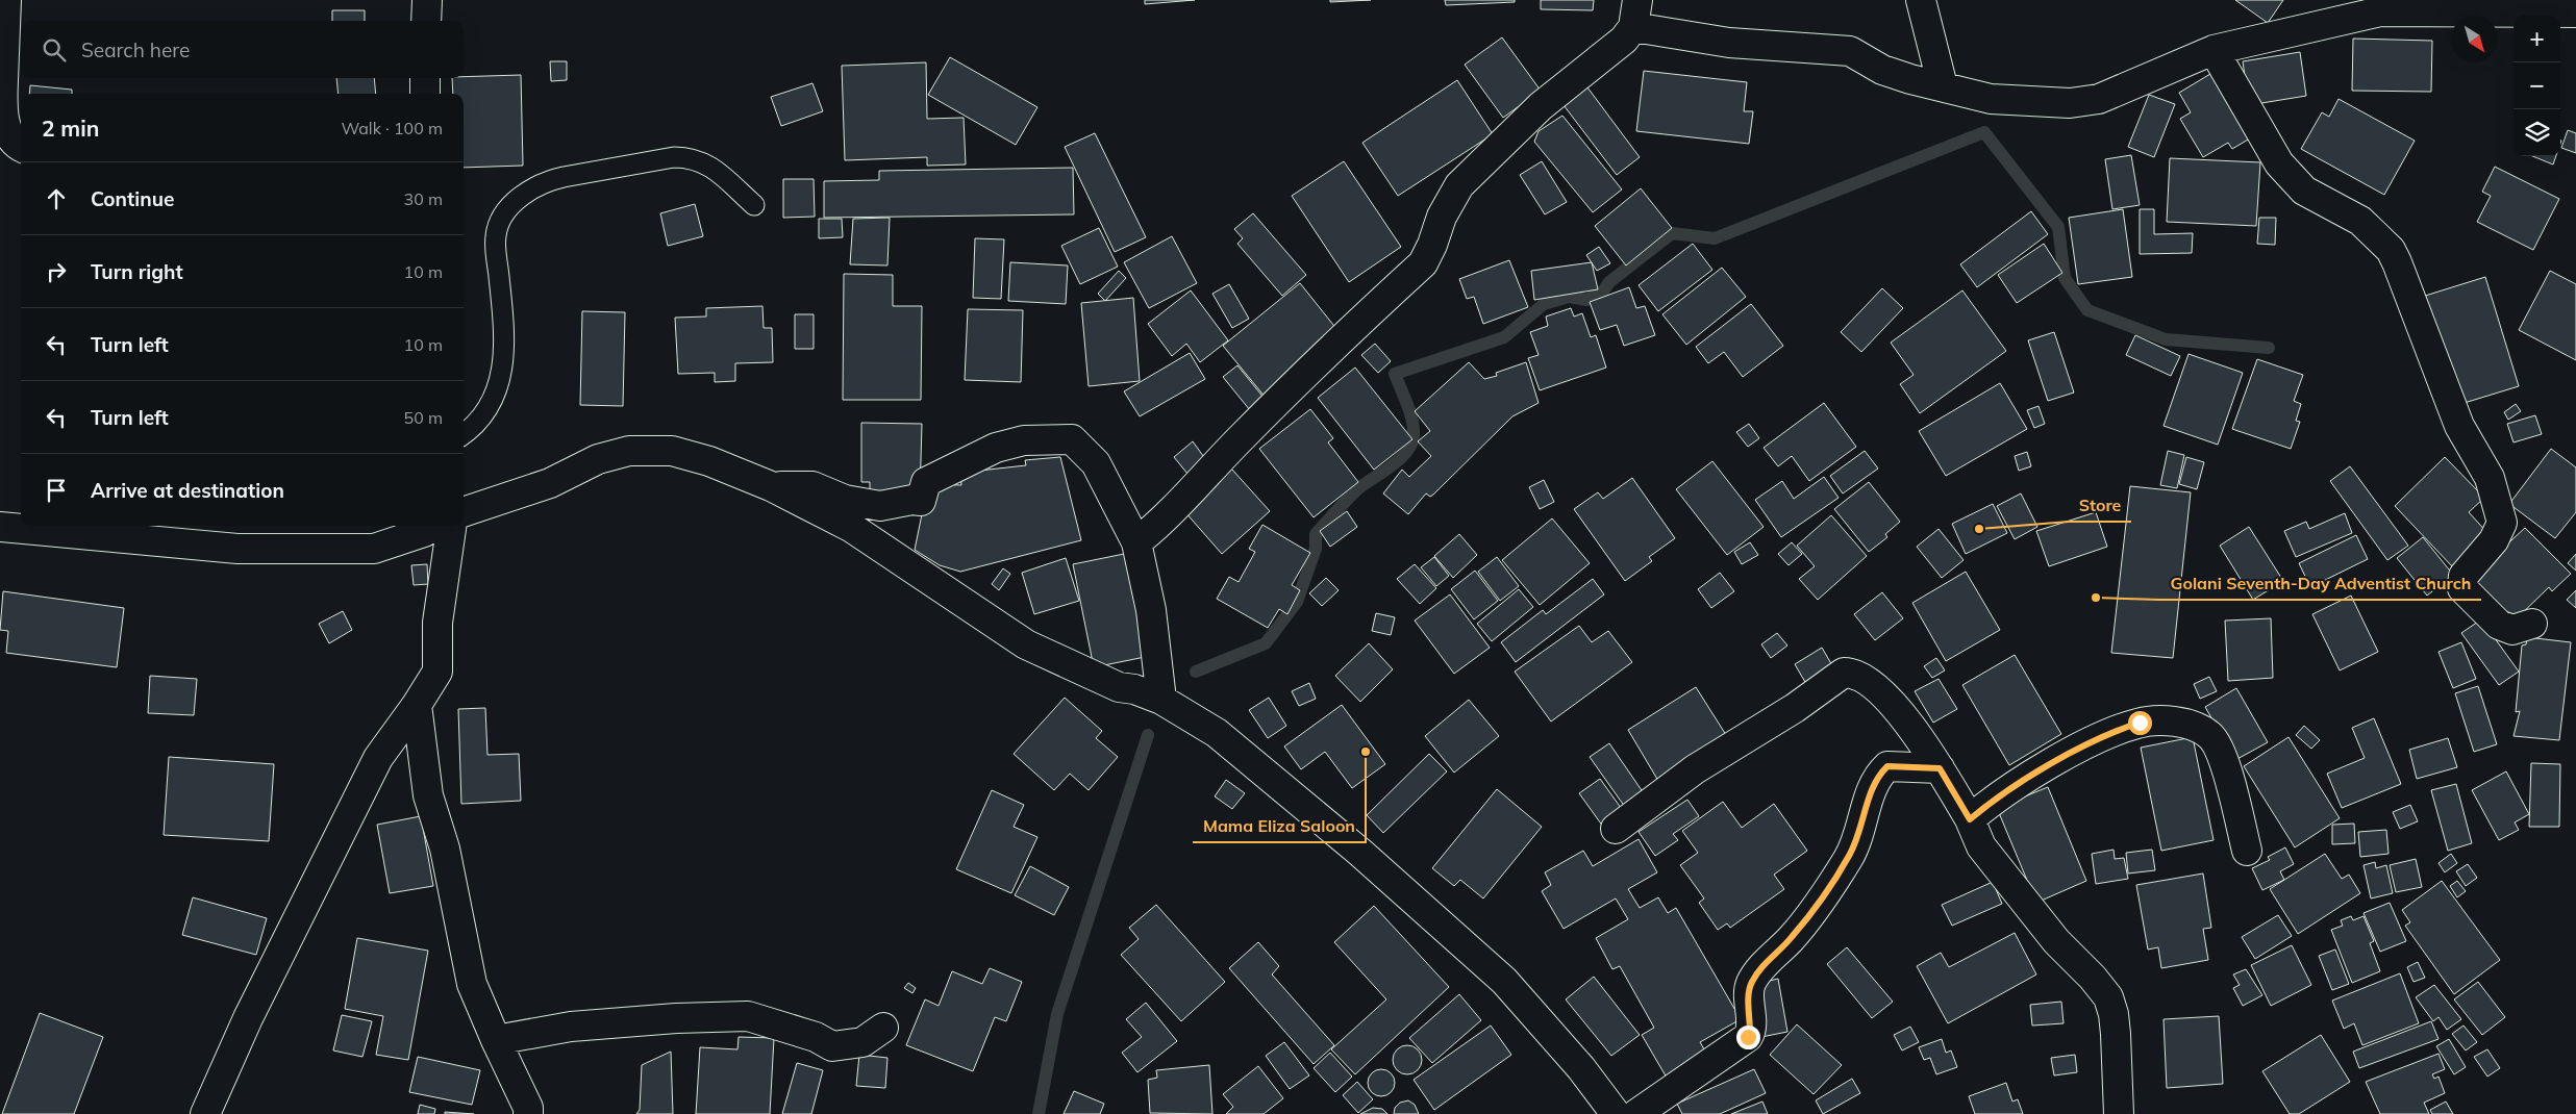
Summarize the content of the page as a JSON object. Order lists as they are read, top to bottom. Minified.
{"places":["Store","Golani Seventh-Day Adventist Church","Mama Eliza Saloon"],"north":"bottom right","page":{"map_buttons":["+","−"],"search":"Search here","heading":["2 min","Walk · 100 m"],"list":[["Continue","30 m"],["Turn right","10 m"],["Turn left","10 m"],["Turn left","50 m"],"Arrive at destination"]}}
